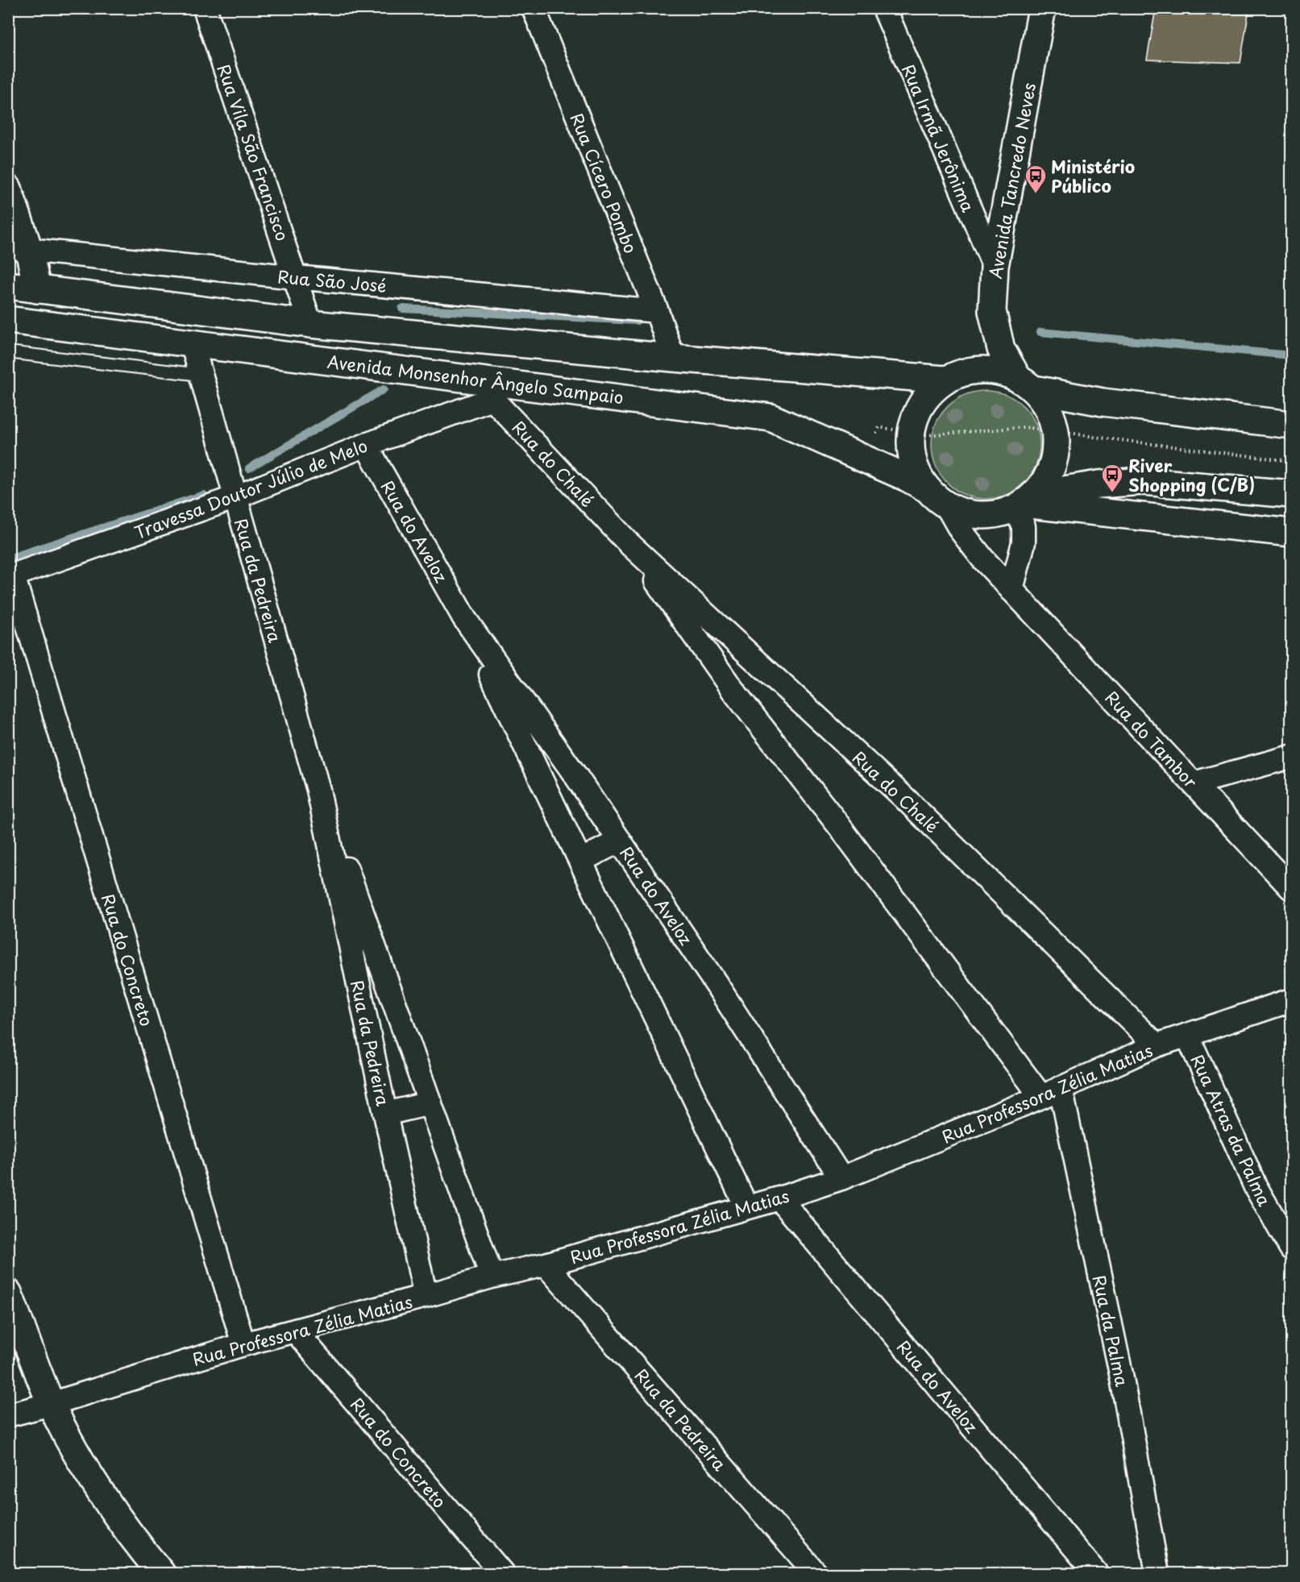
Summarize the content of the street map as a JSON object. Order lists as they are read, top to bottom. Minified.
{"streets":{"main road":["Avenida Tancredo Neves","Avenida Monsenhor Ângelo Sampaio"],"street":["Rua Irmã Jerônima","Rua Vila São Francisco","Rua Cícero Pombo","Rua São José","Rua do Chalé","Travessa Doutor Júlio de Melo","Rua do Aveloz","Rua da Pedreira","Rua do Tambor","Rua do Concreto","Rua Professora Zélia Matias","Rua Atras da Palma","Rua da Palma"]},"crossings":[["Rua Irmã Jerônima","Avenida Tancredo Neves"],["Rua Vila São Francisco","Rua São José"],["Rua Vila São Francisco","Avenida Monsenhor Ângelo Sampaio"],["Avenida Tancredo Neves","Avenida Monsenhor Ângelo Sampaio"],["Rua Cícero Pombo","Rua São José"],["Rua Cícero Pombo","Avenida Monsenhor Ângelo Sampaio"],["Avenida Monsenhor Ângelo Sampaio","Rua do Chalé"],["Avenida Monsenhor Ângelo Sampaio","Travessa Doutor Júlio de Melo"],["Avenida Monsenhor Ângelo Sampaio","Rua da Pedreira"],["Avenida Monsenhor Ângelo Sampaio","Rua do Tambor"],["Rua do Chalé","Travessa Doutor Júlio de Melo"],["Rua do Chalé","Rua Professora Zélia Matias"],["Rua do Chalé","Rua da Palma"],["Travessa Doutor Júlio de Melo","Rua do Aveloz"],["Travessa Doutor Júlio de Melo","Rua da Pedreira"],["Travessa Doutor Júlio de Melo","Rua do Concreto"],["Rua do Aveloz","Rua Professora Zélia Matias"],["Rua da Pedreira","Rua Professora Zélia Matias"],["Rua do Concreto","Rua Professora Zélia Matias"],["Rua Professora Zélia Matias","Rua Atras da Palma"],["Rua Professora Zélia Matias","Rua da Palma"]],"places":{"bus stop":["Ministério Público","River Shopping (C/B)"]}}
